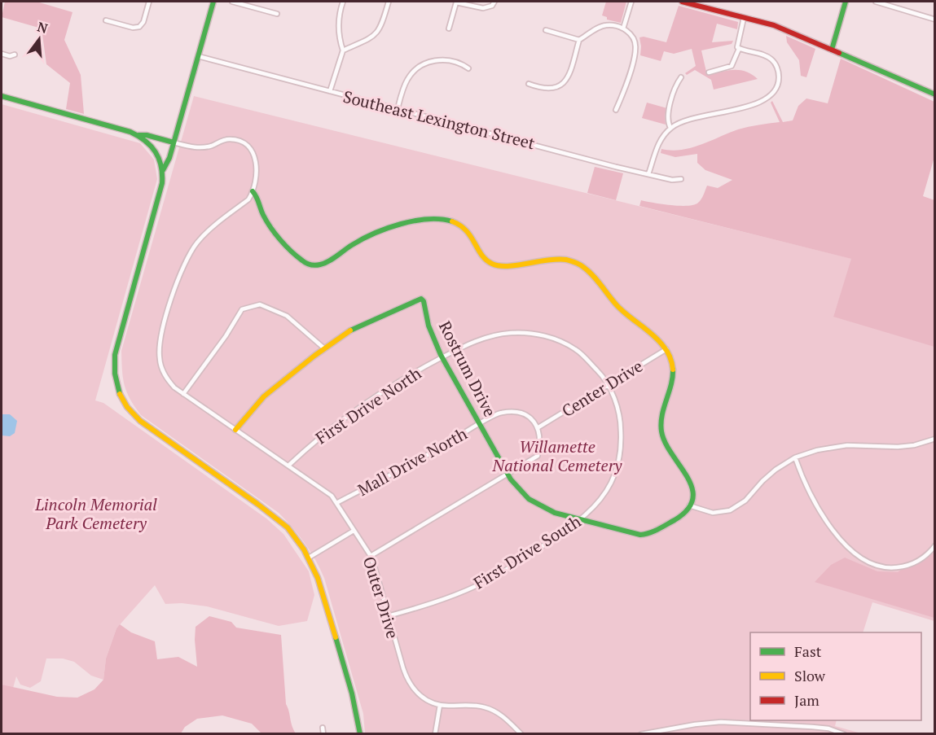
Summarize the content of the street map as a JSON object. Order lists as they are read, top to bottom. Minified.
{"streets":{"street":["Southeast Lexington Street","Rostrum Drive","Center Drive","First Drive North","Mall Drive North","First Drive South","Outer Drive"]},"crossings":[["Rostrum Drive","First Drive North"],["Rostrum Drive","Mall Drive North"],["Rostrum Drive","First Drive South"],["Center Drive","First Drive North"],["Center Drive","Mall Drive North"],["Center Drive","First Drive South"],["First Drive North","First Drive South"],["First Drive North","Outer Drive"],["Mall Drive North","Outer Drive"],["First Drive South","Outer Drive"]],"parks":["Willamette National Cemetery","Lincoln Memorial Park Cemetery"],"legend":["Fast","Slow","Jam"],"north":"top"}
